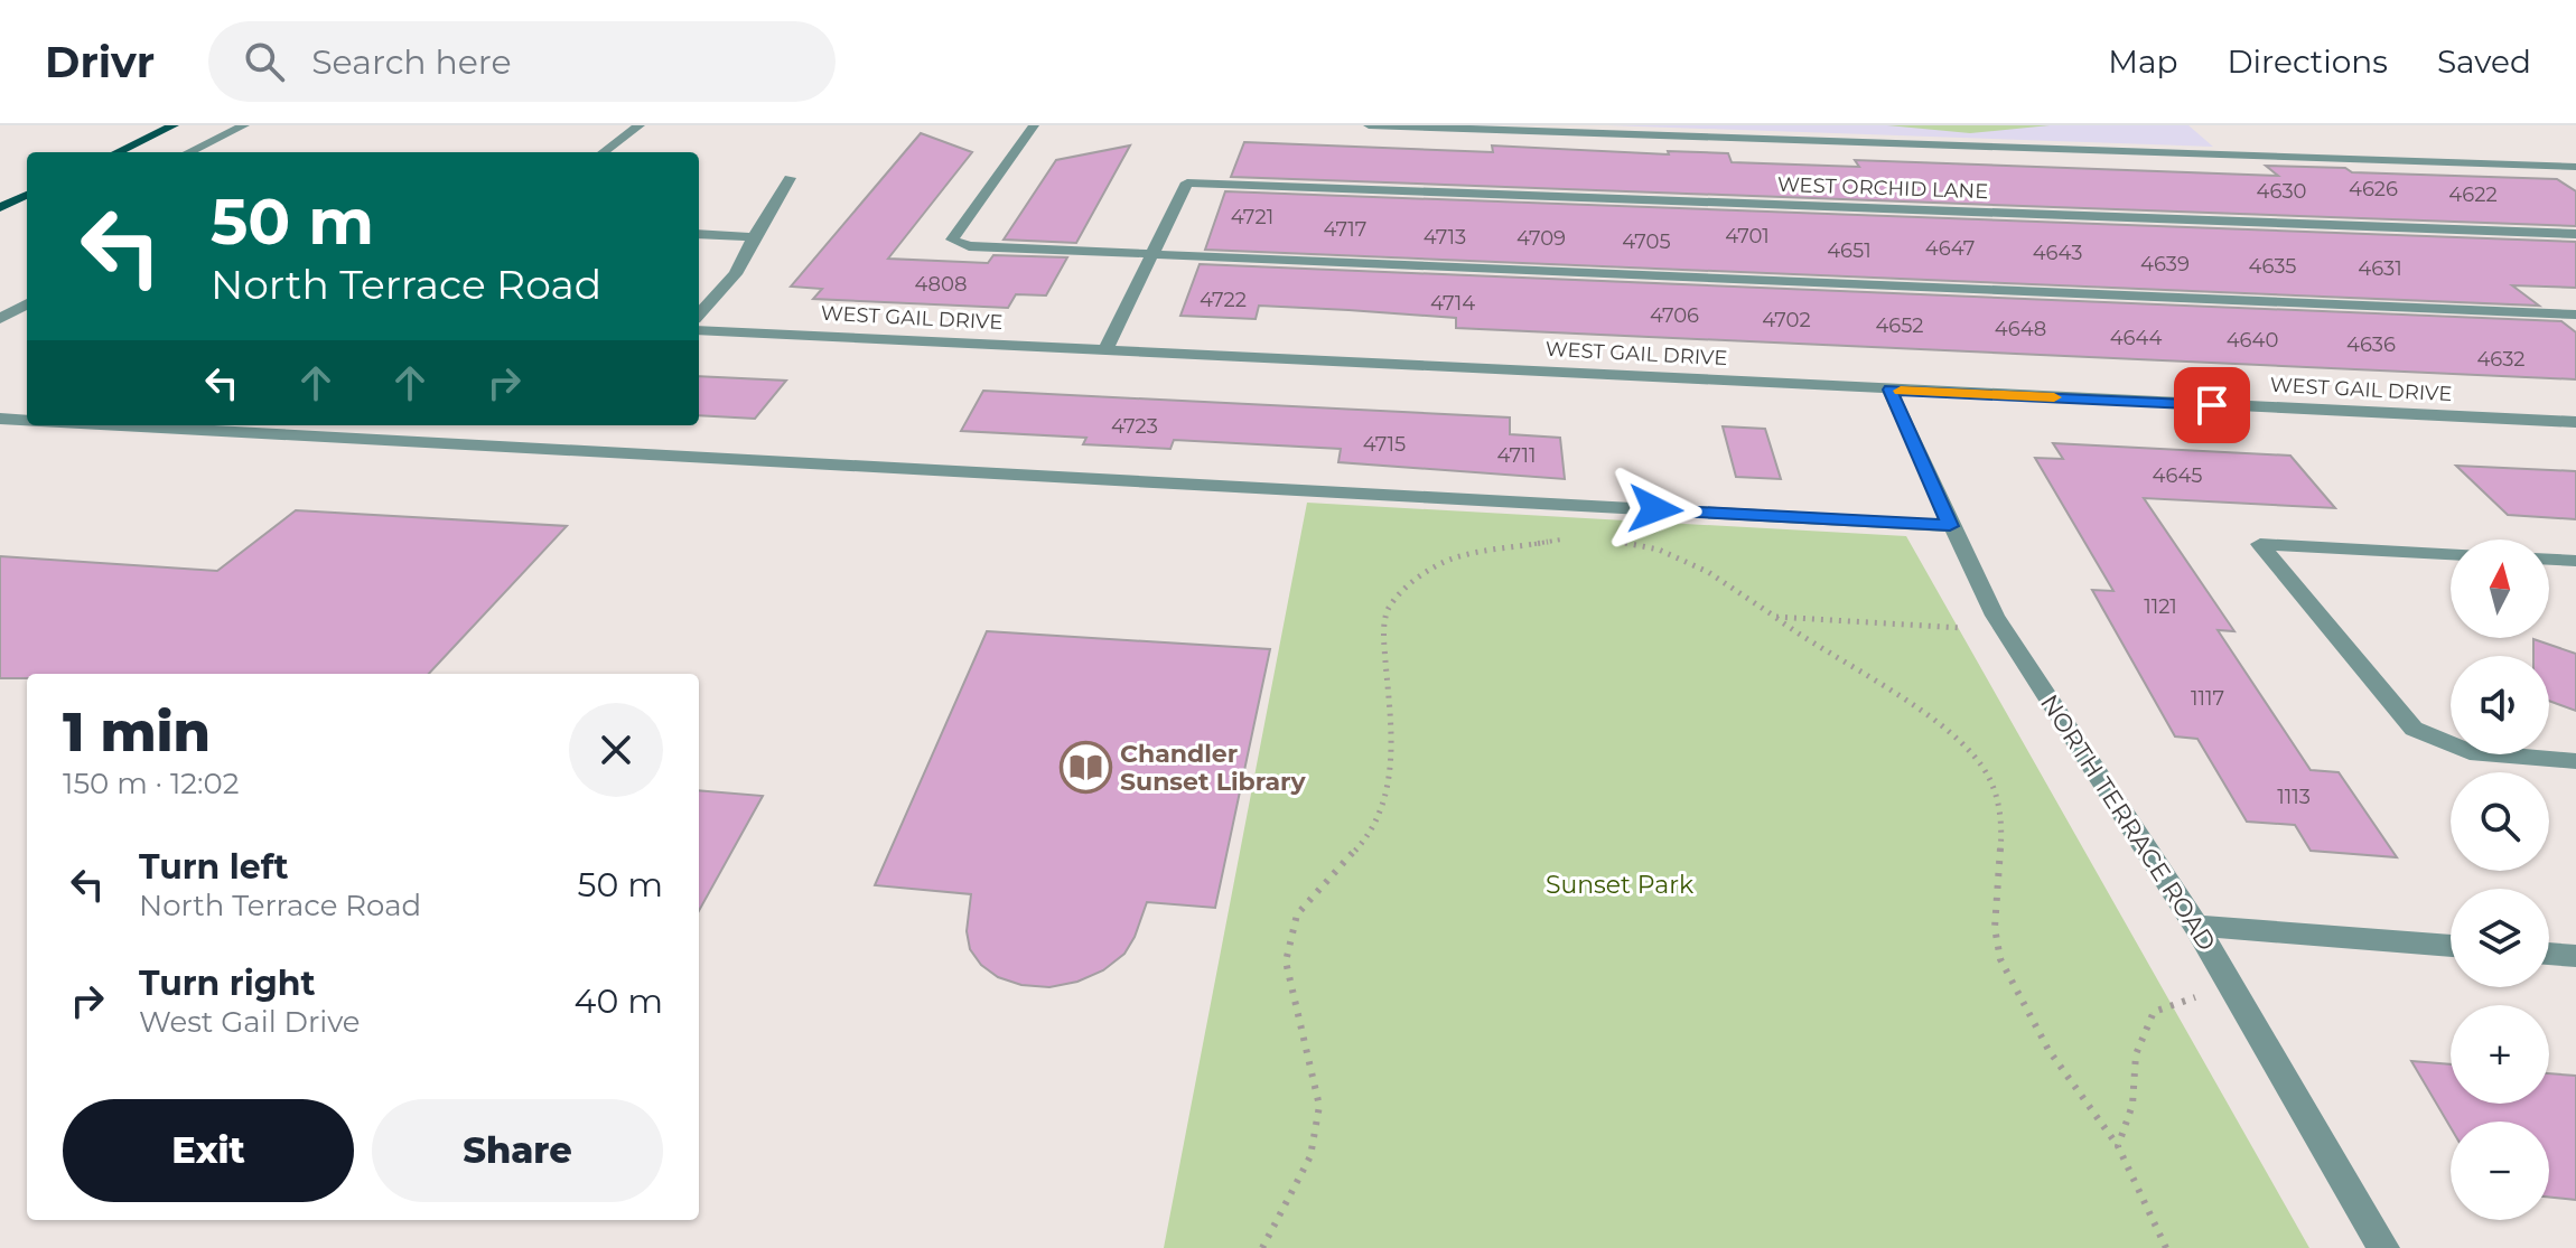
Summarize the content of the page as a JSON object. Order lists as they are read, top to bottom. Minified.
{"streets":{"street":["WEST ORCHID LANE","WEST GAIL DRIVE","NORTH TERRACE ROAD"]},"crossings":[["WEST GAIL DRIVE","NORTH TERRACE ROAD"]],"parks":["Sunset Park"],"places":{"library":["Chandler Sunset Library"]},"house_numbers":["4626","4630","4622","4721","4717","4701","4713","4709","4705","4647","4651","4643","4639","4635","4631","4808","4722","4714","4706","4702","4652","4648","4644","4640","4636","4632","4723","4715","4711","4645","1121","1117","1113"],"north":"top","page":{"header":"Drivr","search":"Search here","nav":["Map","Directions","Saved"],"turn":["50 m","North Terrace Road"],"map_buttons":["+","−"],"heading":["1 min","150 m · 12:02"],"list":[{"name":"Turn left","note":"North Terrace Road","value":"50 m"},{"name":"Turn right","note":"West Gail Drive","value":"40 m"}],"buttons":["Exit","Share"]}}
